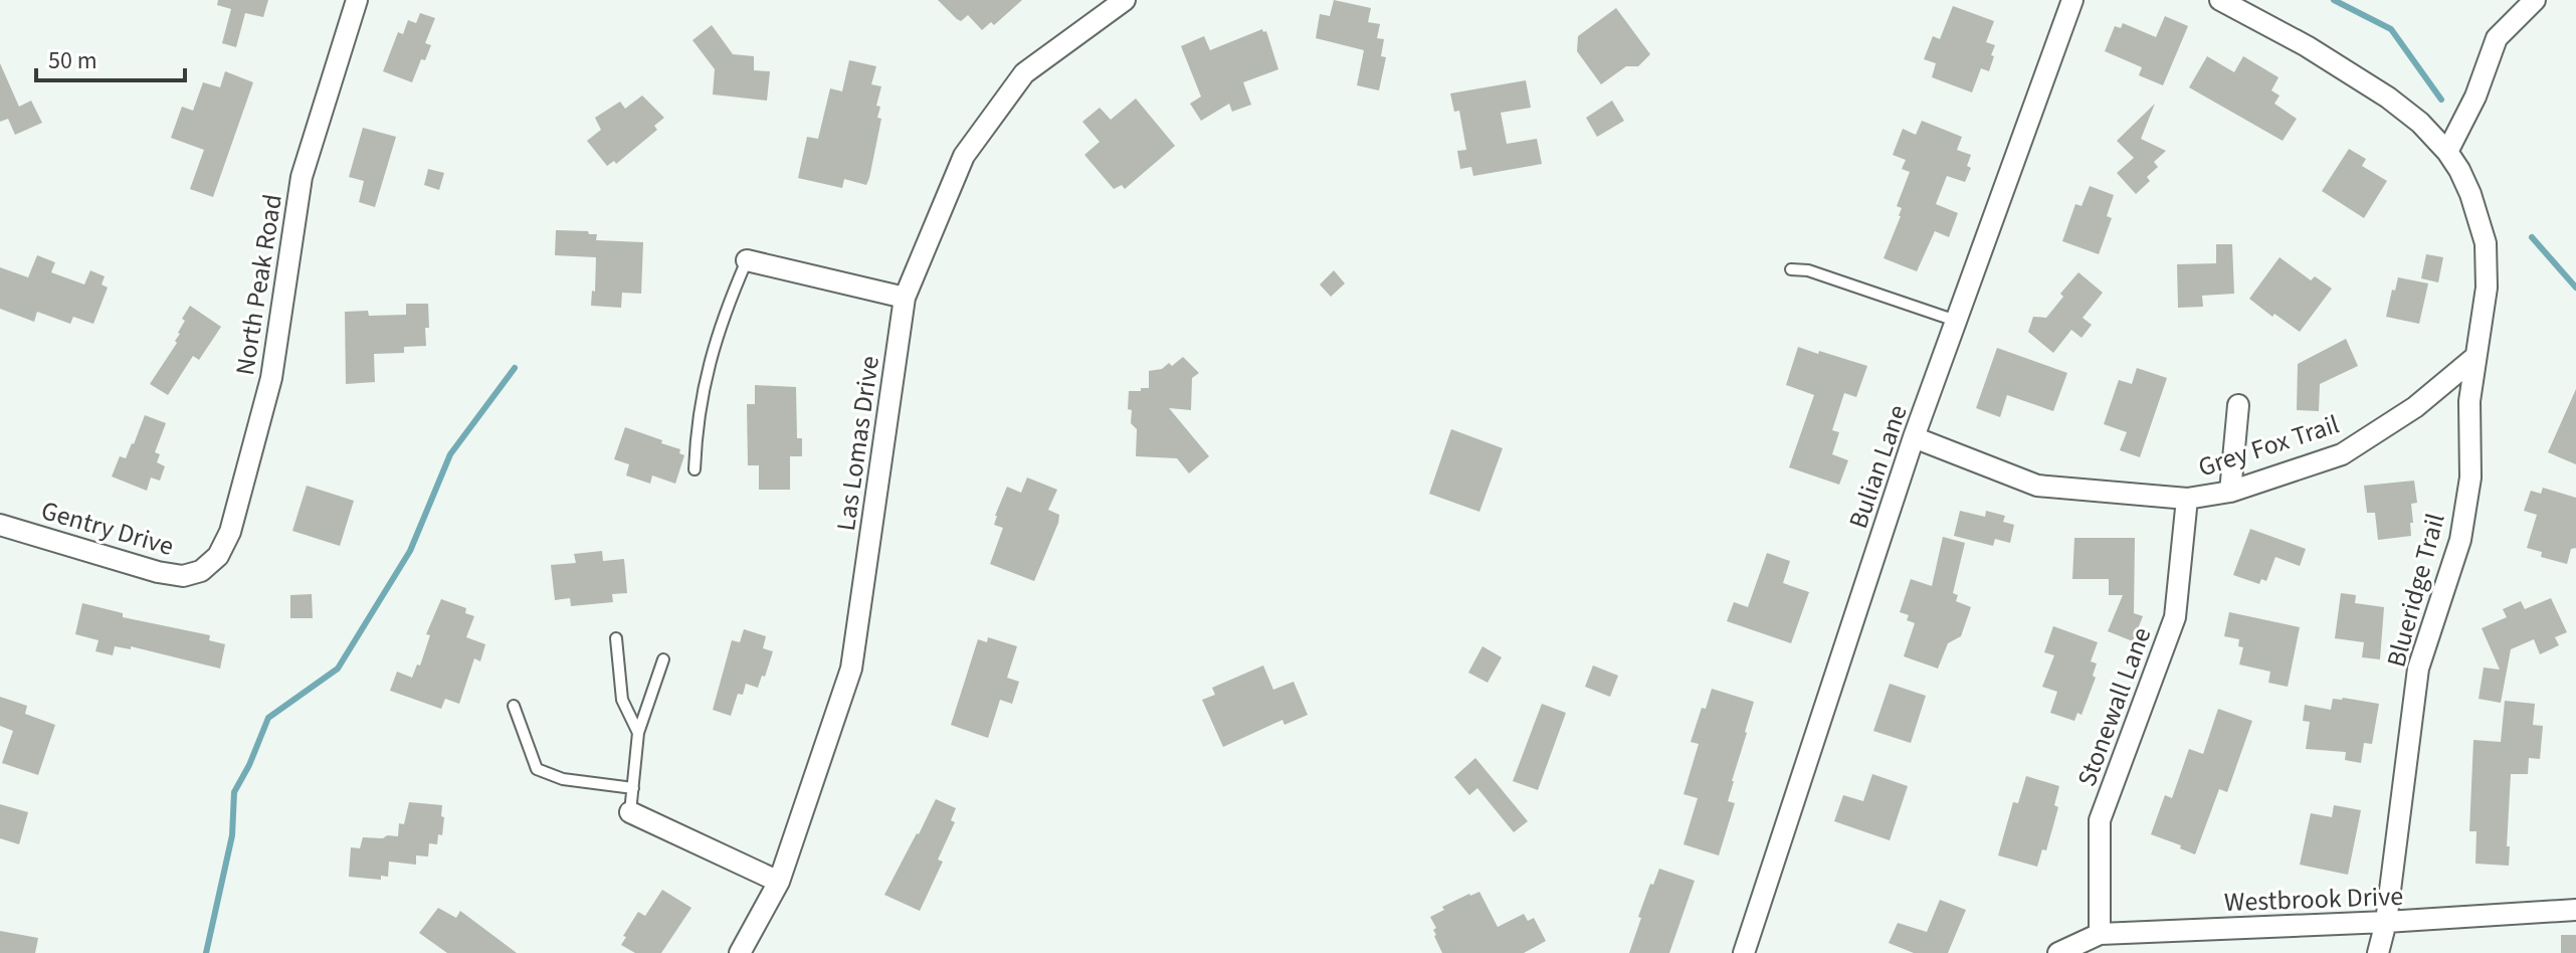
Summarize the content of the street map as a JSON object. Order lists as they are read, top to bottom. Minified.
{"streets":{"street":["North Peak Road","Las Lomas Drive","Grey Fox Trail","Bulian Lane","Gentry Drive","Blueridge Trail","Stonewall Lane","Westbrook Drive"]},"crossings":[["North Peak Road","Gentry Drive"],["Grey Fox Trail","Bulian Lane"],["Grey Fox Trail","Blueridge Trail"],["Grey Fox Trail","Stonewall Lane"],["Blueridge Trail","Westbrook Drive"],["Stonewall Lane","Westbrook Drive"]],"scale_bar":"50 m"}
